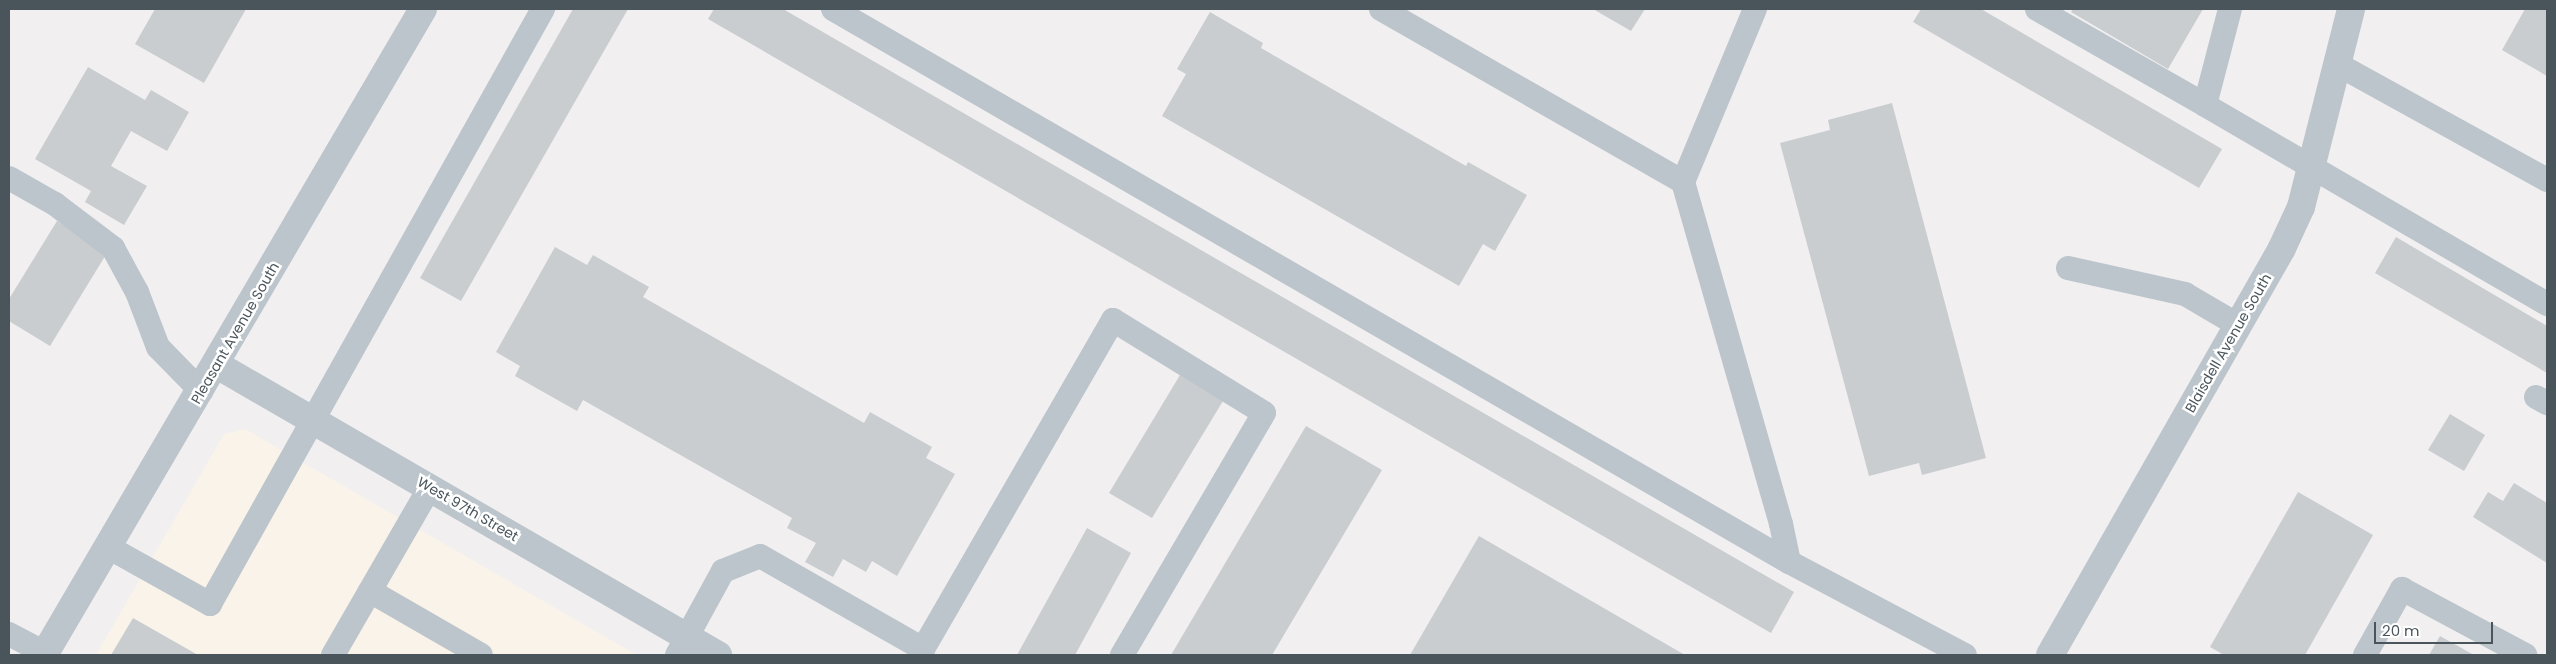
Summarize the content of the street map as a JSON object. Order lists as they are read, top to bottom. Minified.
{"streets":{"street":["Pleasant Avenue South","Blaisdell Avenue South","West 97th Street"]},"crossings":[["Pleasant Avenue South","West 97th Street"]],"scale_bar":"20 m"}
